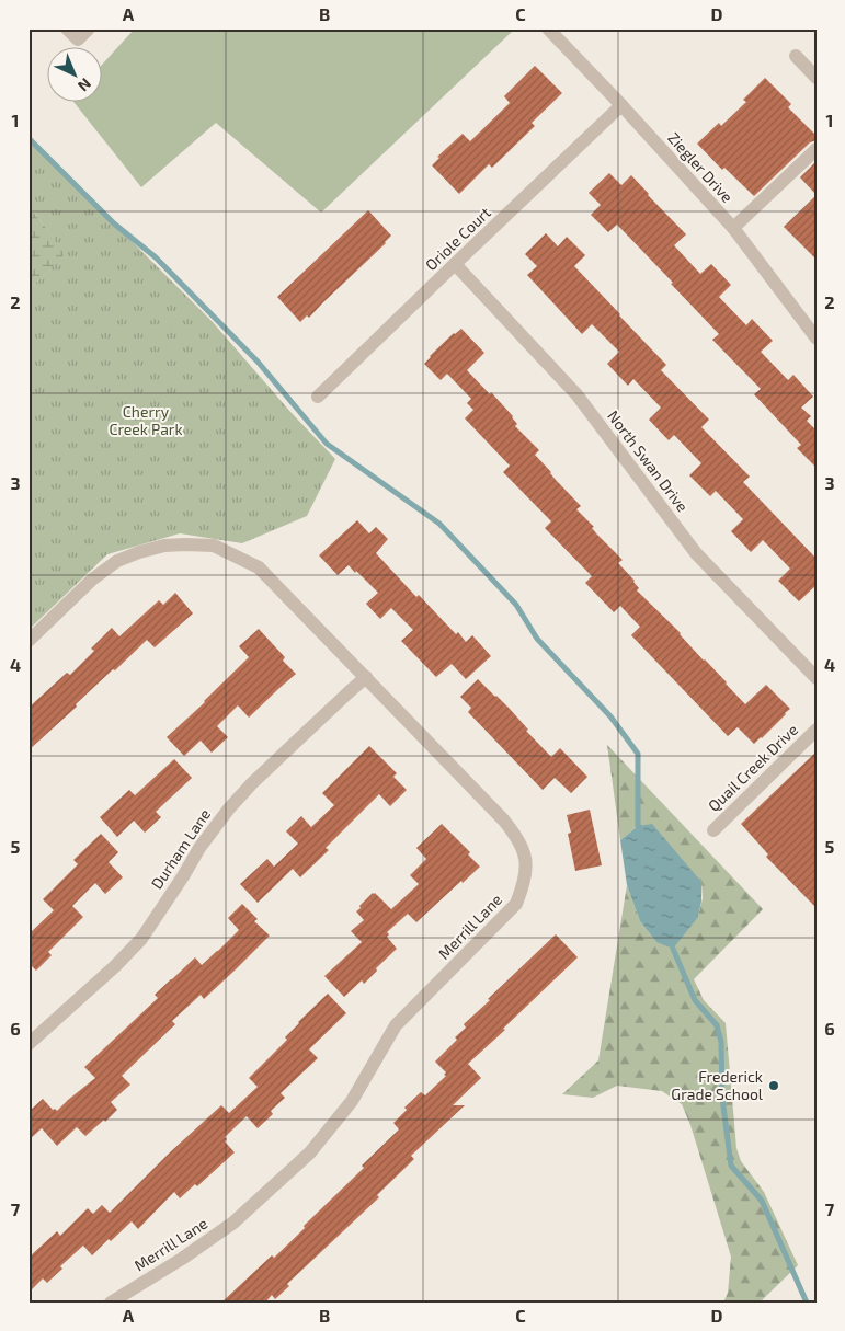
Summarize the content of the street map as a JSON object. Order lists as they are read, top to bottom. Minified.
{"streets":{"street":["Ziegler Drive","Oriole Court","North Swan Drive","Quail Creek Drive","Durham Lane","Merrill Lane"]},"crossings":[["Ziegler Drive","Oriole Court"],["Oriole Court","North Swan Drive"],["Durham Lane","Merrill Lane"]],"parks":["Cherry Creek Park"],"places":["Frederick Grade School"],"north":"bottom right","grid":{"columns":["A","B","C","D"],"rows":["1","2","3","4","5","6","7"]}}
